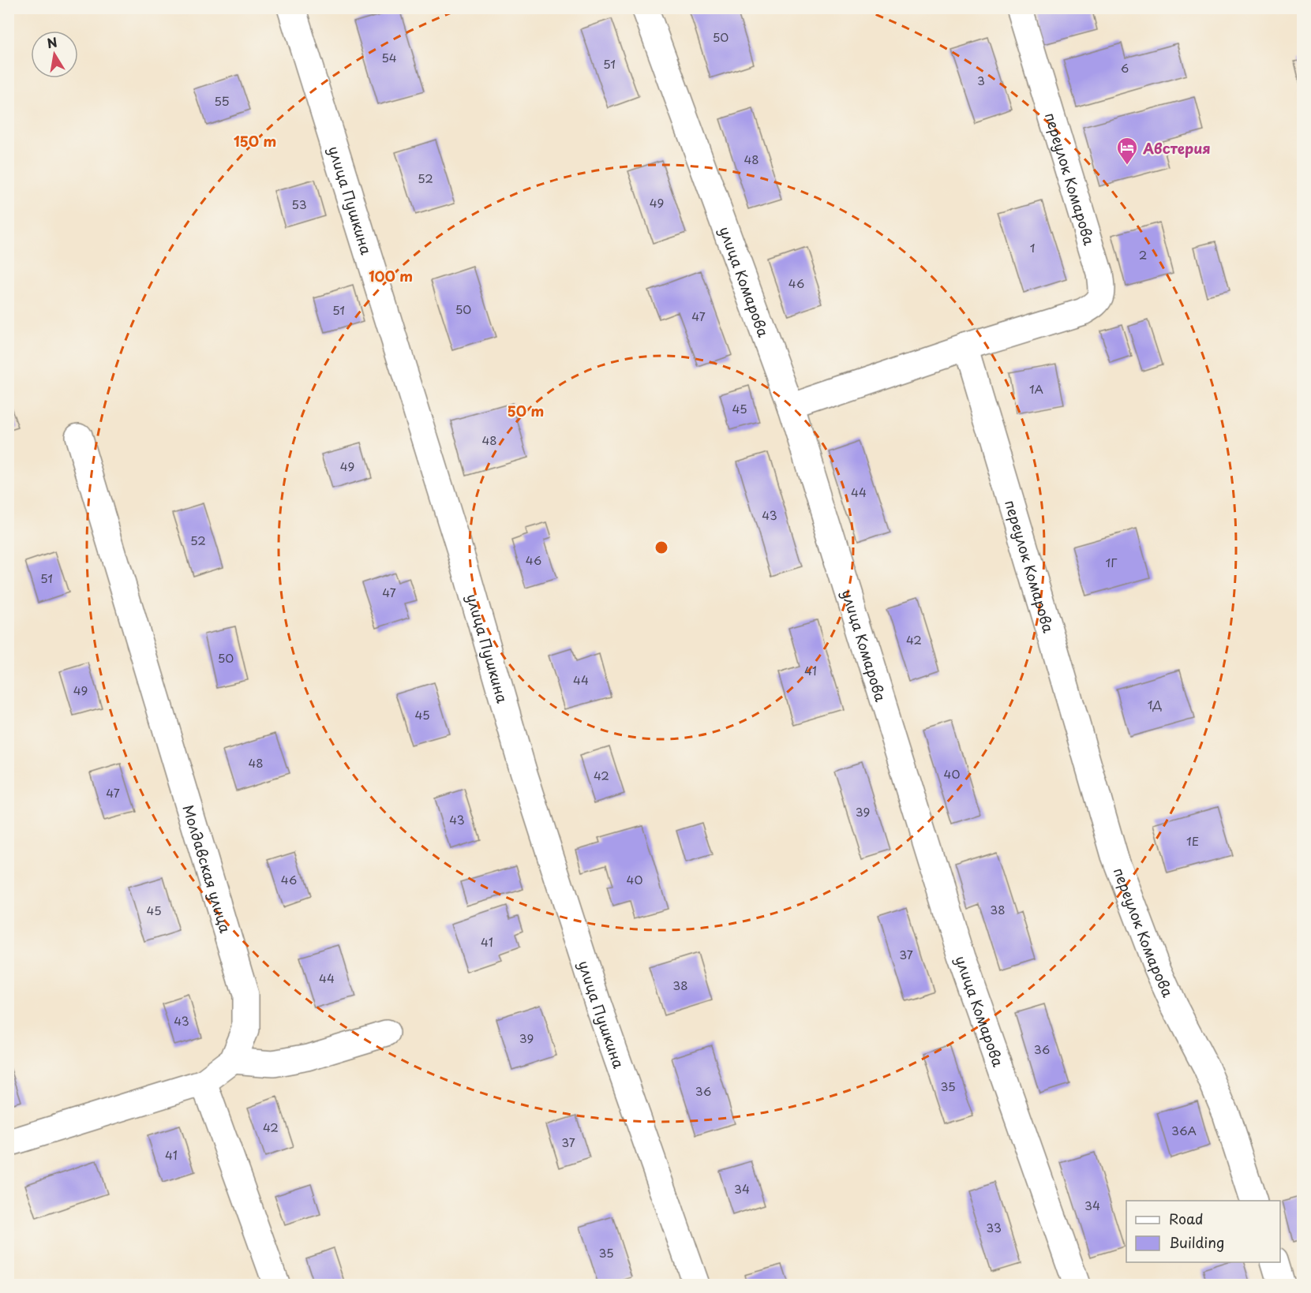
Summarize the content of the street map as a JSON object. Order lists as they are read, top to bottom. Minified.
{"streets":{"street":["переулок Комарова","улица Пушкина","улица Комарова","Молдавская улица"]},"places":{"hotel":["Австерия"]},"house_numbers":["50","54","51","6","3","55","48","52","49","53","1","2","46","50","51","47","1А","45","48","49","44","43","52","46","1Г","51","47","42","50","41","44","49","1Д","45","48","40","42","47","39","43","1Е","46","40","38","45","41","37","44","38","43","39","36","35","36","42","36А","37","41","34","34","33","35"],"legend":["Road","Building"],"north":"top","rings":["150 m","100 m","50 m"]}
